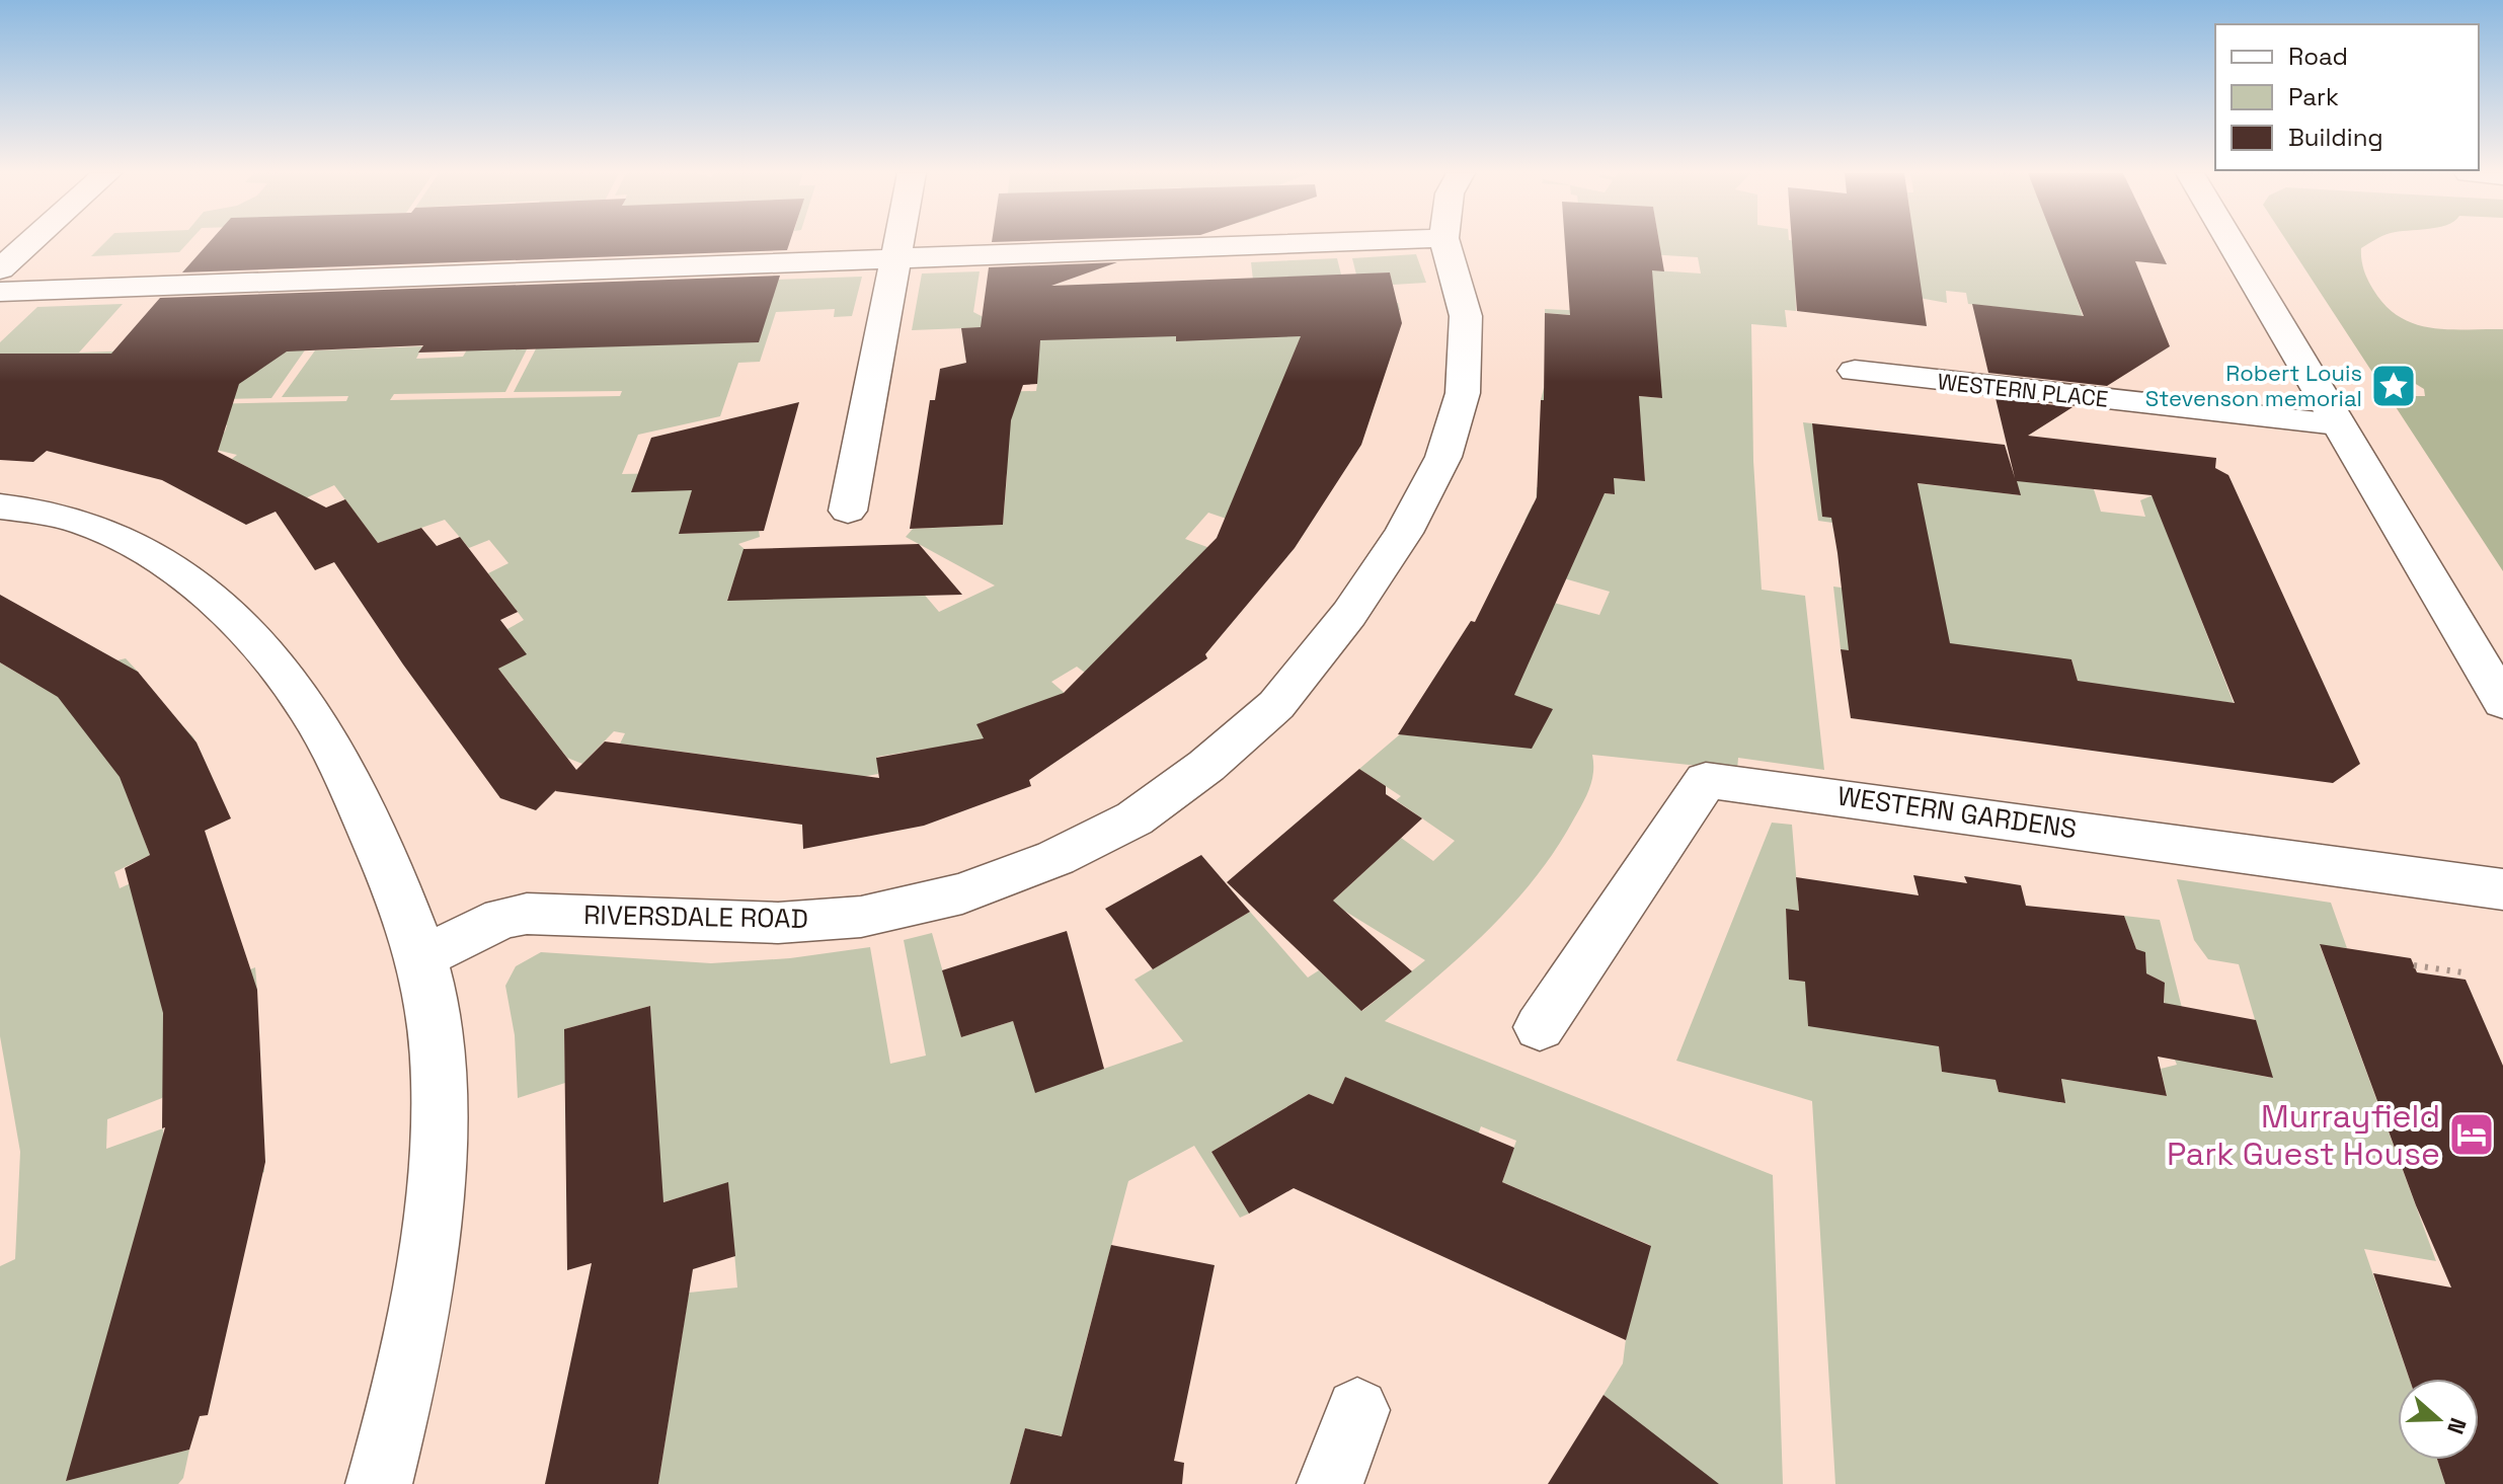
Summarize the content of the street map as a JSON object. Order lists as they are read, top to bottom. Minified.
{"streets":{"street":["WESTERN PLACE","WESTERN GARDENS","RIVERSDALE ROAD"]},"places":{"place":["Robert Louis Stevenson memorial"],"hotel":["Murrayfield Park Guest House"]},"legend":["Road","Park","Building"],"north":"right"}
